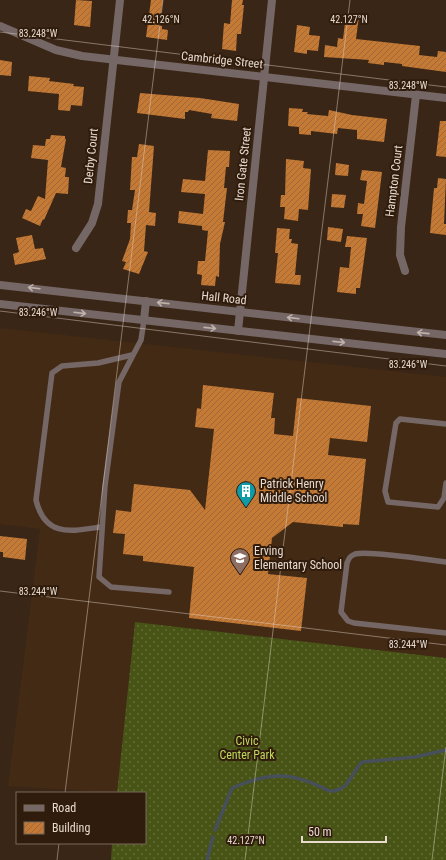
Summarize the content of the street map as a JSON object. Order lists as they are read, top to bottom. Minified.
{"streets":{"street":["Cambridge Street","Derby Court","Iron Gate Street","Hampton Court","Hall Road"]},"crossings":[["Cambridge Street","Derby Court"],["Cambridge Street","Iron Gate Street"],["Cambridge Street","Hampton Court"],["Iron Gate Street","Hall Road"]],"parks":["Civic Center Park"],"places":{"building":["Patrick Henry Middle School"],"school or university":["Erving Elementary School"]},"legend":["Road","Building"],"scale_bar":"50 m","coordinates":["42.126°N","42.127°N","83.248°W","83.246°W","83.244°W"]}
